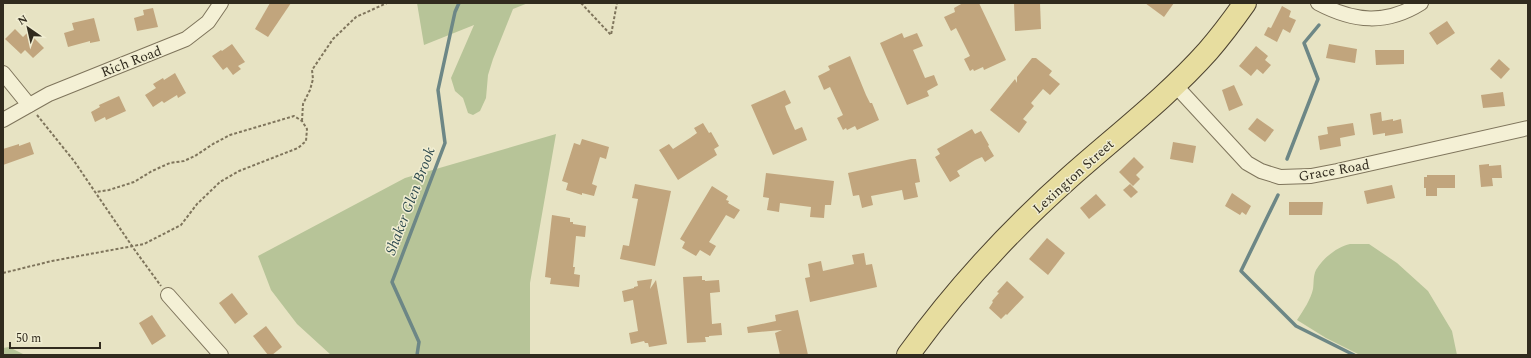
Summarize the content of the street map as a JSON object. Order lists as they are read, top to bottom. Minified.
{"streets":{"main road":["Lexington Street"],"street":["Rich Road","Grace Road"]},"crossings":[["Grace Road","Lexington Street"]],"water":["Shaker Glen Brook"],"scale_bar":"50 m","north":"top left"}
